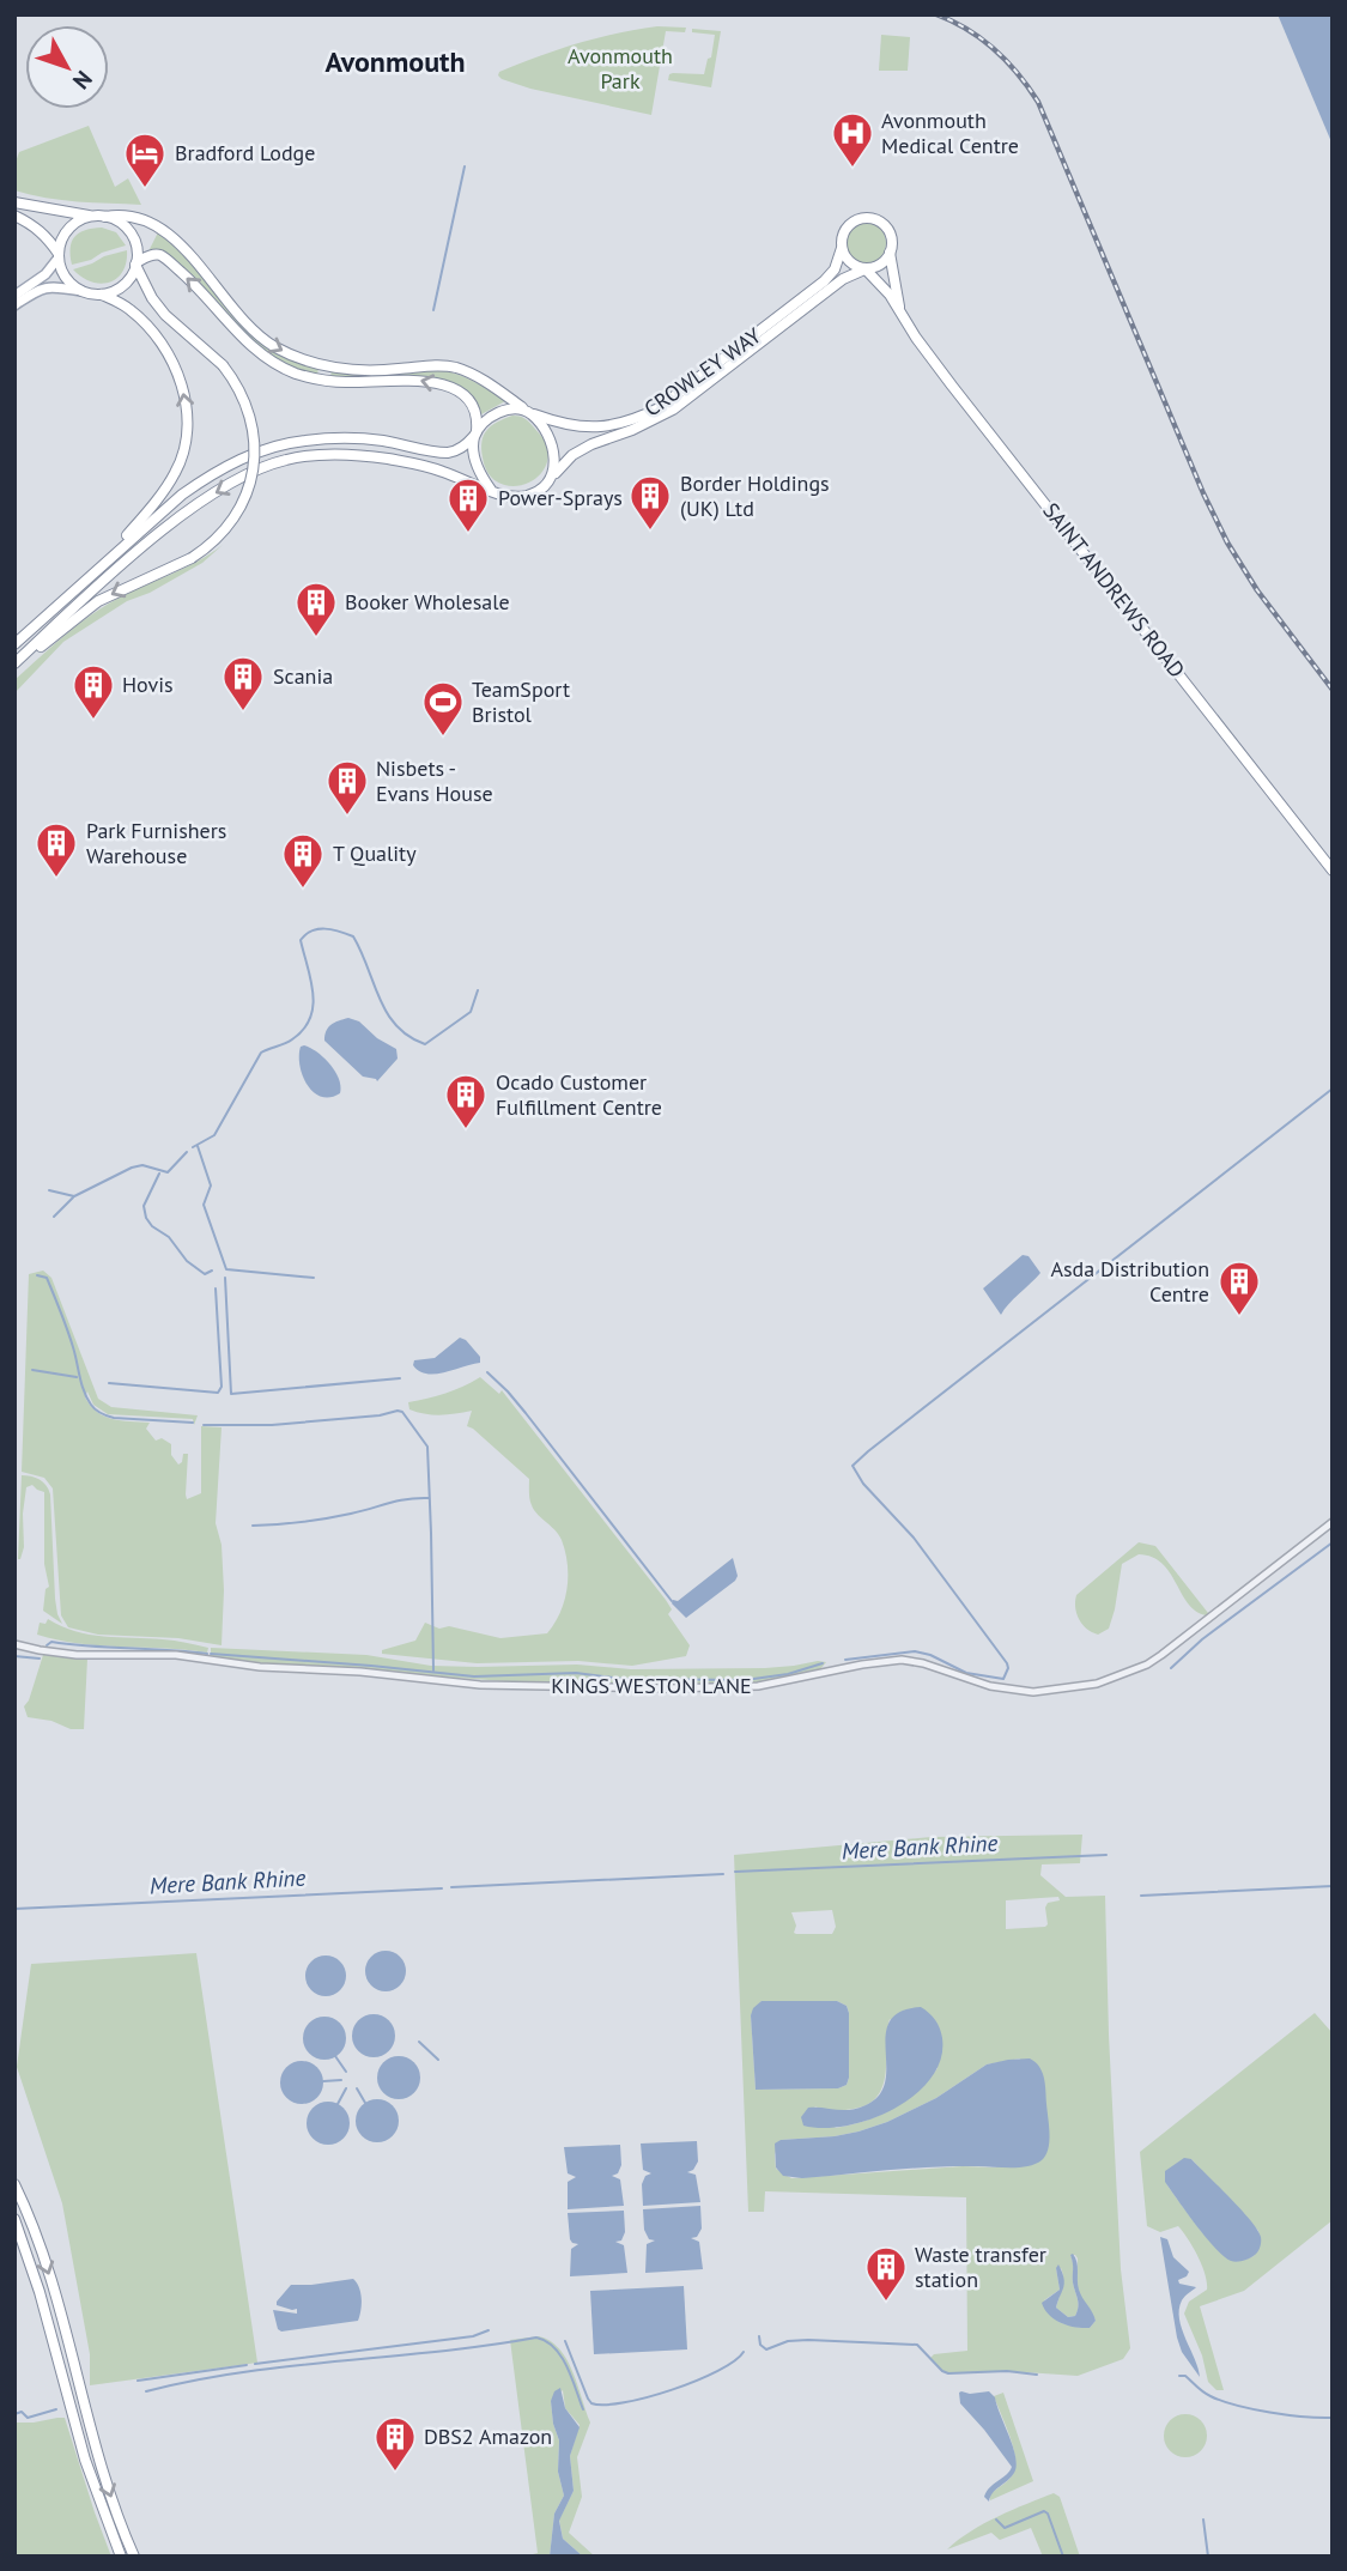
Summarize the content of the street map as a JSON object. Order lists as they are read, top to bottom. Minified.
{"streets":{"highway":["CROWLEY WAY","SAINT ANDREWS ROAD"],"street":["KINGS WESTON LANE"]},"crossings":[["CROWLEY WAY","SAINT ANDREWS ROAD"]],"districts":["Avonmouth"],"water":["Mere Bank Rhine"],"parks":["Avonmouth Park"],"places":{"hospital":["Avonmouth Medical Centre"],"hotel":["Bradford Lodge"],"building":["Border Holdings (UK) Ltd","Power-Sprays","Booker Wholesale","Scania","Hovis","Nisbets - Evans House","Park Furnishers Warehouse","T Quality","Ocado Customer Fulfillment Centre","Asda Distribution Centre","Waste transfer station","DBS2 Amazon"],"sports":["TeamSport Bristol"]},"north":"bottom right"}
